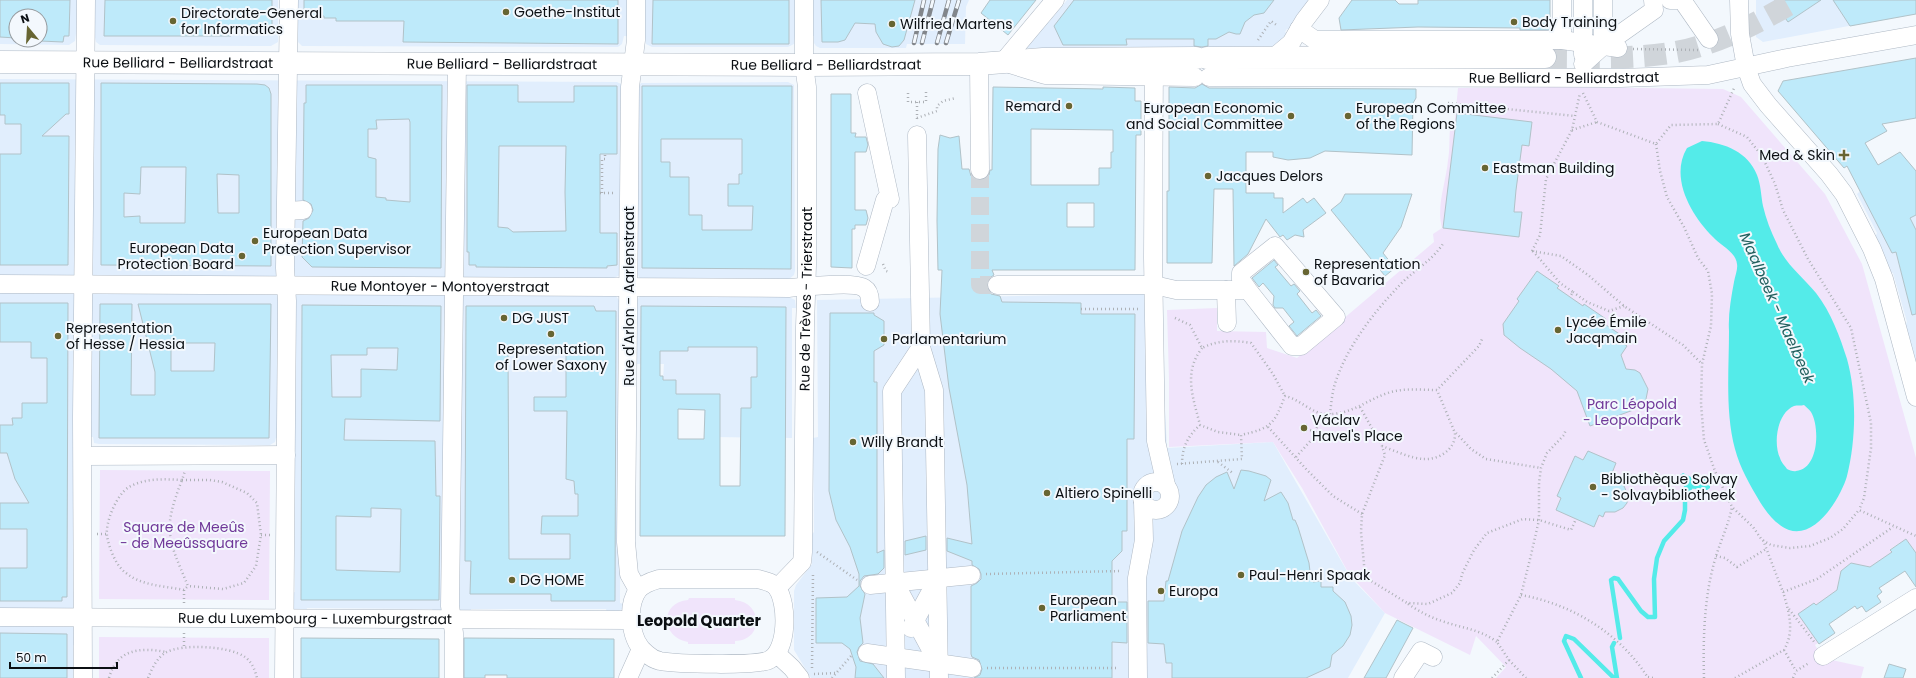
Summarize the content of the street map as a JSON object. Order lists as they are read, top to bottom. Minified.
{"streets":{"main road":["Rue Belliard - Belliardstraat"],"street":["Rue Montoyer - Montoyerstraat","Rue d'Arlon - Aarlenstraat","Rue de Trèves - Trierstraat","Rue du Luxembourg - Luxemburgstraat"]},"crossings":[["Rue Belliard - Belliardstraat","Rue d'Arlon - Aarlenstraat"],["Rue Belliard - Belliardstraat","Rue de Trèves - Trierstraat"],["Rue Montoyer - Montoyerstraat","Rue d'Arlon - Aarlenstraat"],["Rue Montoyer - Montoyerstraat","Rue de Trèves - Trierstraat"]],"districts":["Leopold Quarter"],"water":["Maalbeek - Maelbeek"],"parks":["Parc Léopold - Leopoldpark","Square de Meeûs - de Meeûssquare"],"places":{"other":["Goethe-Institut","Directorate-General for Informatics","Body Training","Wilfried Martens","Remard","European Economic and Social Committee","European Committee of the Regions","Eastman Building","Jacques Delors","European Data Protection Supervisor","European Data Protection Board","Representation of Bavaria","DG JUST","Lycée Émile Jacqmain","Representation of Lower Saxony","Representation of Hesse / Hessia","Parlamentarium","Václav Havel's Place","Willy Brandt","Bibliothèque Solvay - Solvaybibliotheek","Altiero Spinelli","Paul-Henri Spaak","DG HOME","Europa","European Parliament"],"health":["Med & Skin"]},"scale_bar":"50 m","north":"top"}
